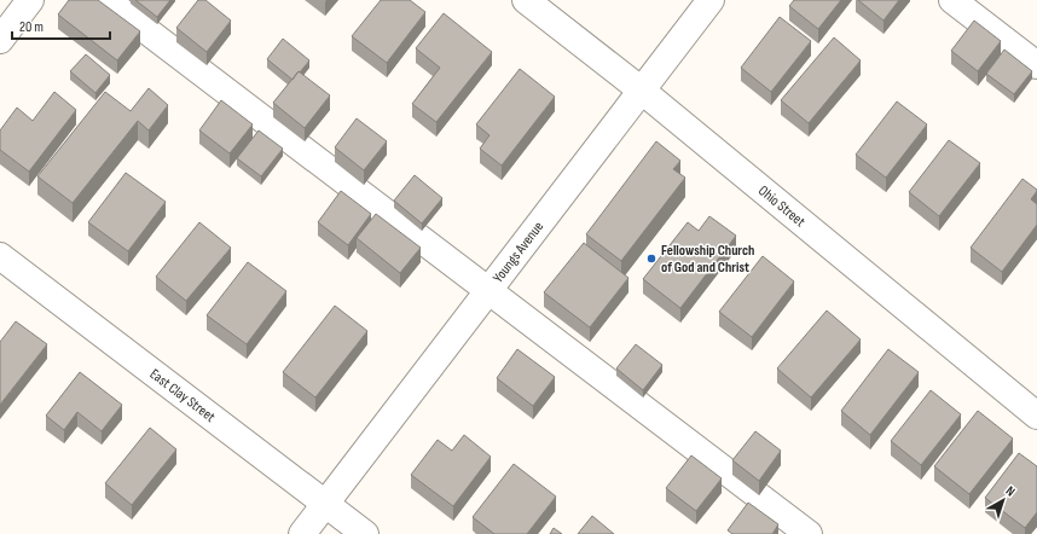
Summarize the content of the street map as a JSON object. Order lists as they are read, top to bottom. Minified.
{"streets":{"street":["Ohio Street","Youngs Avenue","East Clay Street"]},"crossings":[["Ohio Street","Youngs Avenue"],["Youngs Avenue","East Clay Street"]],"places":["Fellowship Church of God and Christ"],"scale_bar":"20 m","north":"top right"}
